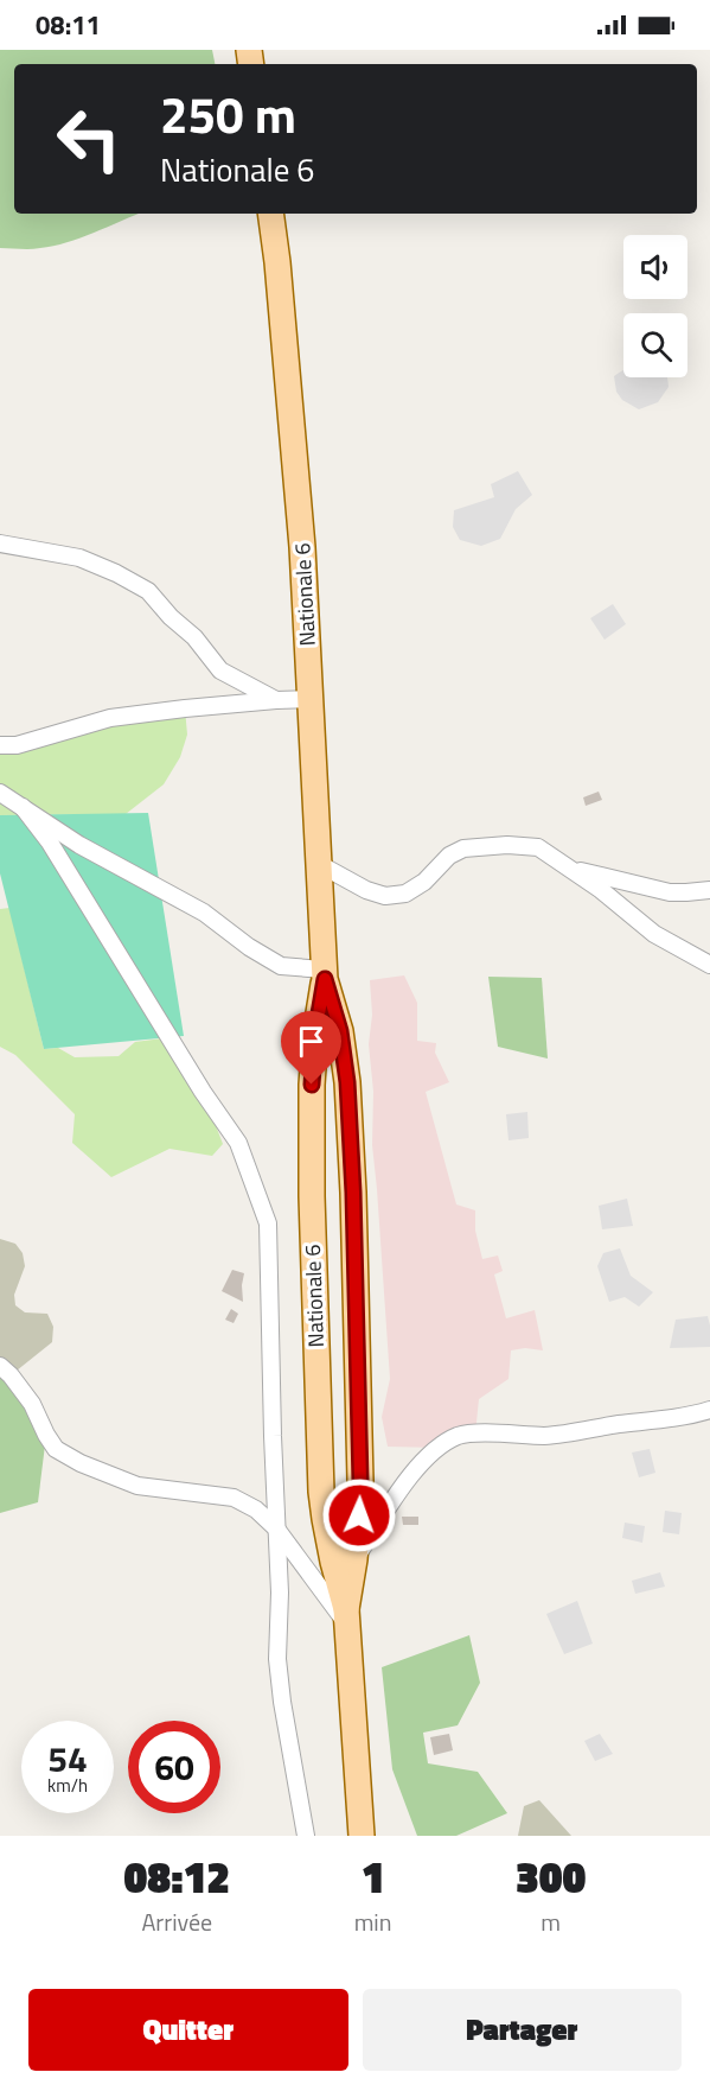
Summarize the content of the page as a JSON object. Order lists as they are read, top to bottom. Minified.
{"streets":{"main road":["Nationale 6"]},"page":{"status":"08:11","turn":["250 m","Nationale 6"],"speed":"54 km/h","limit":"60","eta":["08:12","Arrivée","1","min","300","m"],"buttons":["Quitter","Partager"]}}
